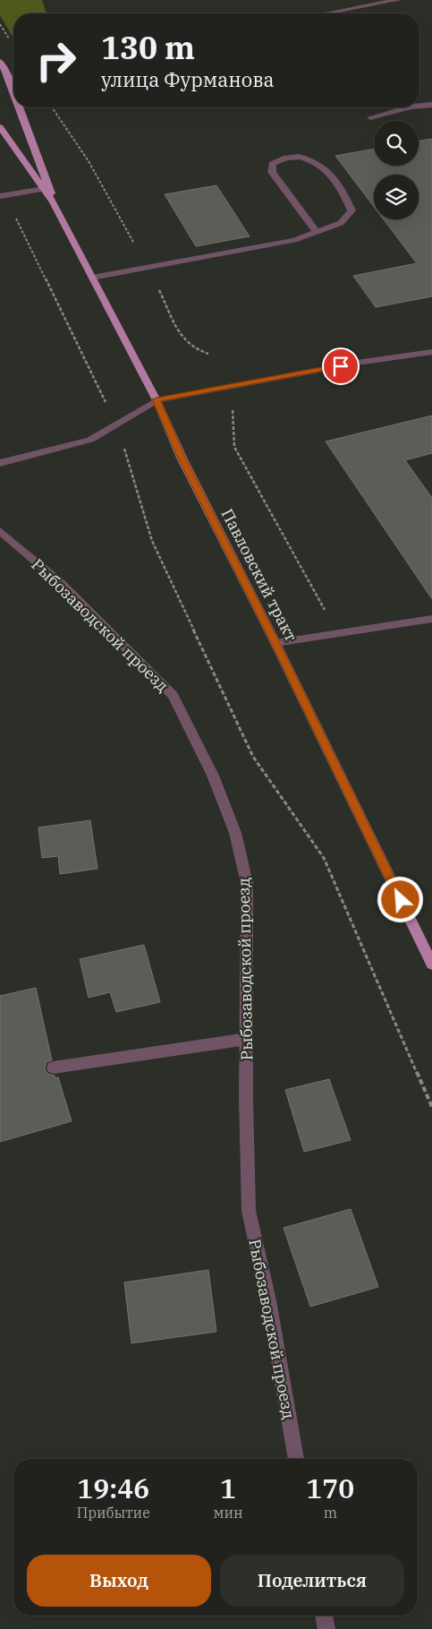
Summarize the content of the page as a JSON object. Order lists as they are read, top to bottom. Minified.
{"streets":{"main road":["Павловский тракт"],"street":["Рыбозаводской проезд"]},"page":{"turn":["130 m","улица Фурманова"],"eta":["19:46","Прибытие","1","мин","170","m"],"buttons":["Выход","Поделиться"]}}
